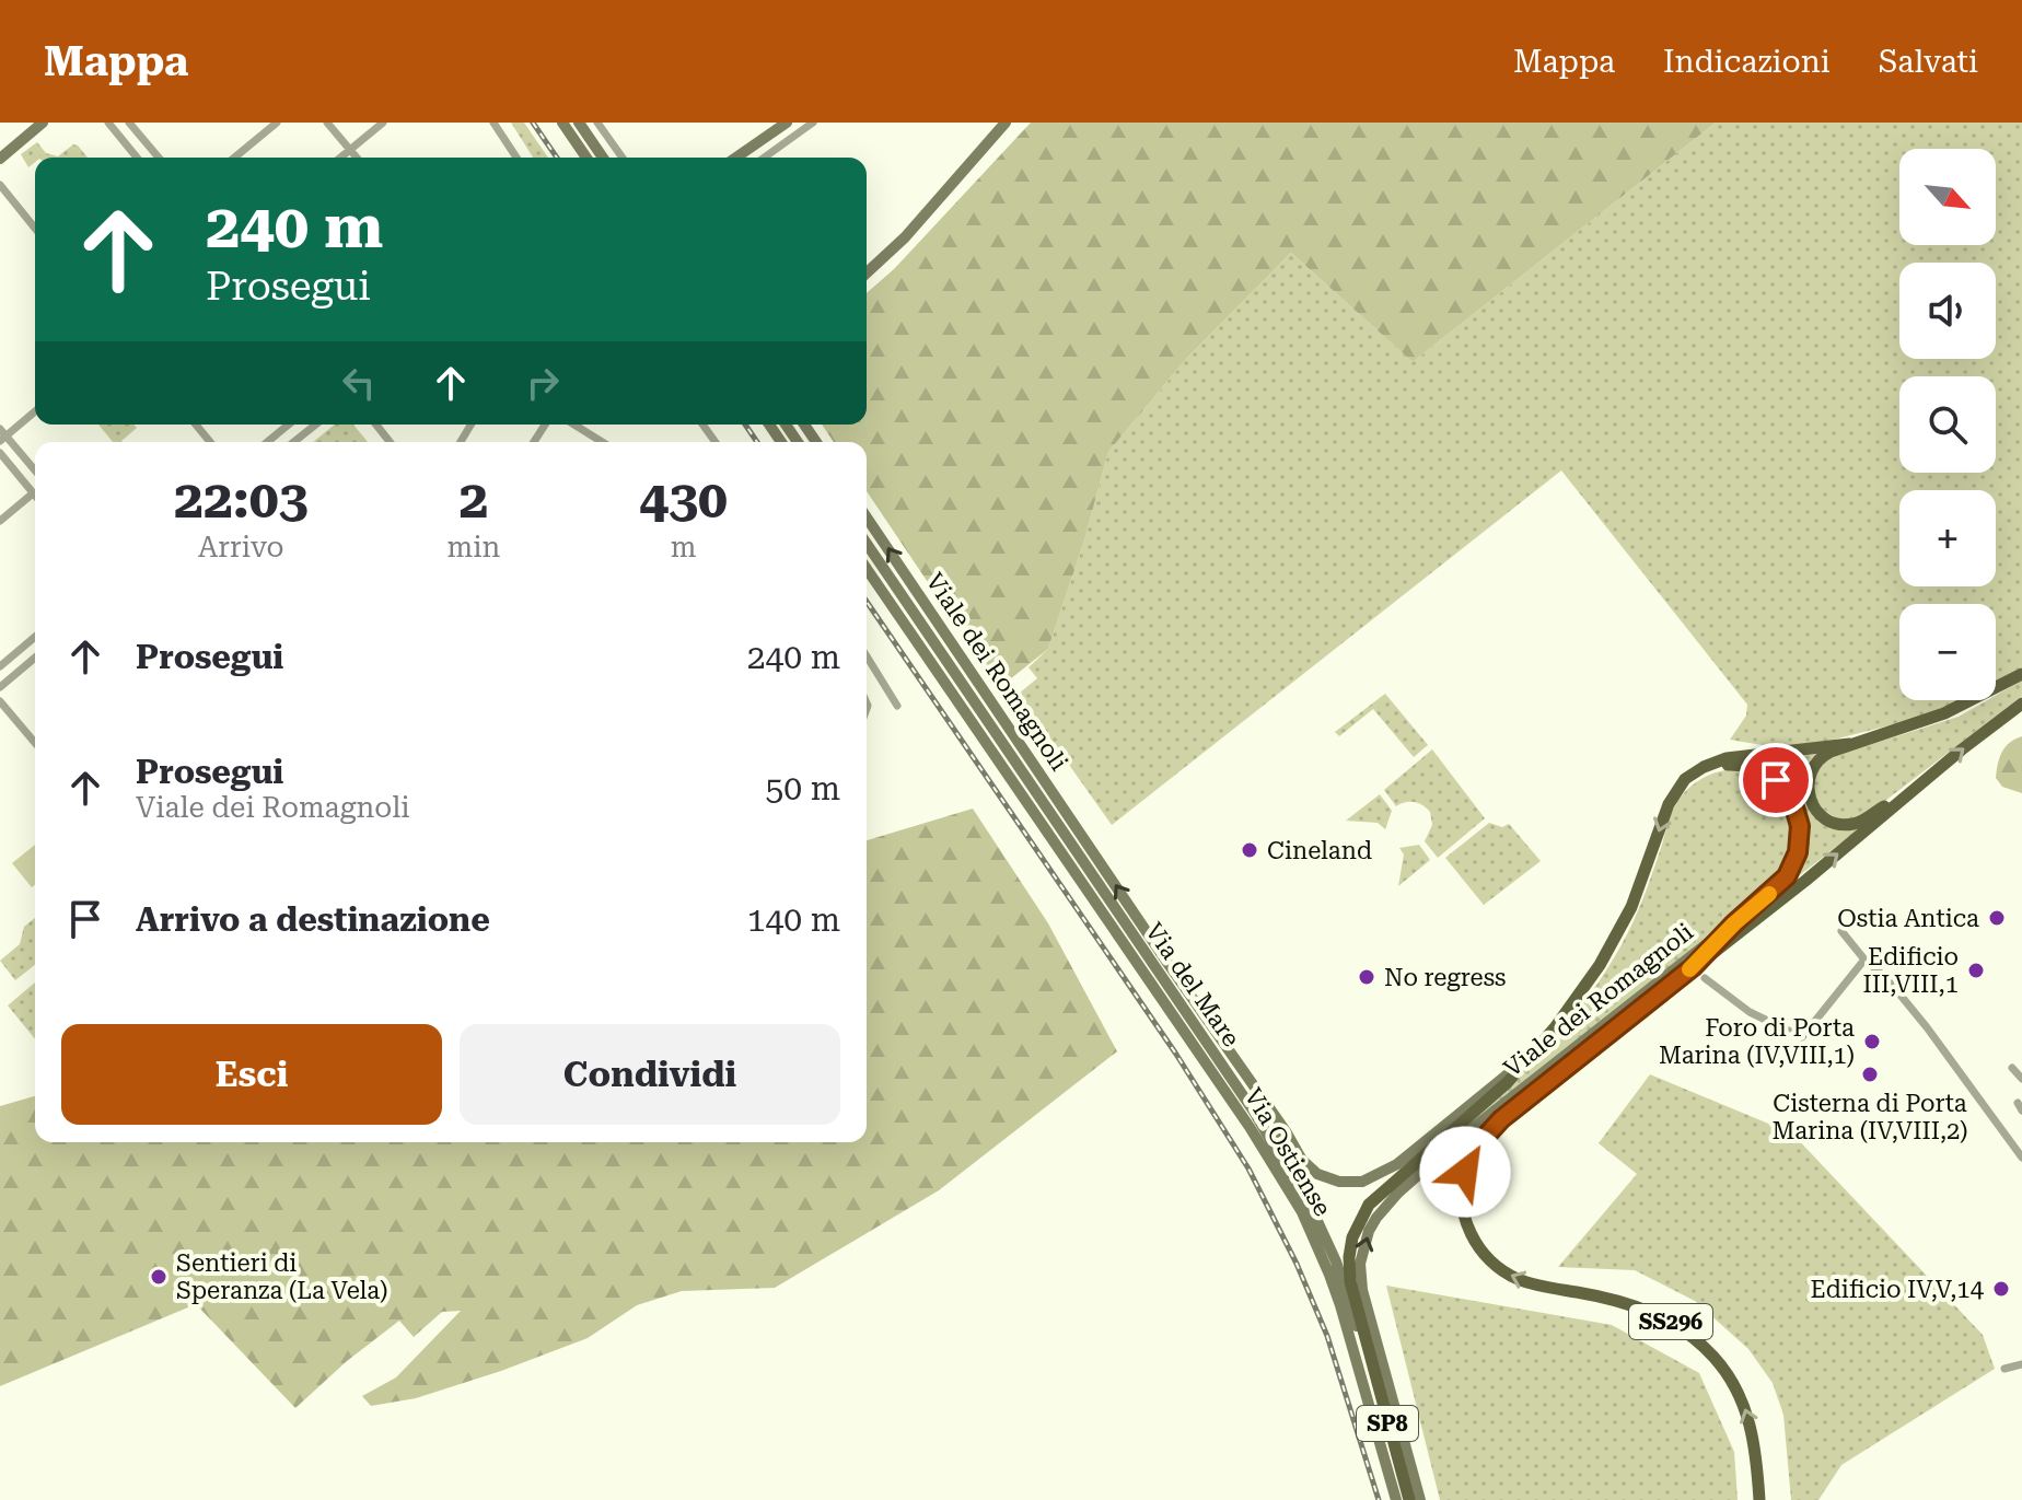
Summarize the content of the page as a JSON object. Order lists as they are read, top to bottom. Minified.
{"streets":{"main road":["Viale dei Romagnoli","Via del Mare","SS296","SP8"],"street":["Via Ostiense"]},"crossings":[["Viale dei Romagnoli","Via del Mare"],["Viale dei Romagnoli","SS296"]],"places":["Cineland","Ostia Antica","Edificio III,VIII,1","No regress","Foro di Porta Marina (IV,VIII,1)","Cisterna di Porta Marina (IV,VIII,2)","Sentieri di Speranza (La Vela)","Edificio IV,V,14"],"north":"bottom right","page":{"header":"Mappa","nav":["Mappa","Indicazioni","Salvati"],"map_buttons":["+","−"],"turn":["240 m","Prosegui"],"eta":["22:03","Arrivo","2","min","430","m"],"list":[{"name":"Prosegui","value":"240 m"},{"name":"Prosegui","note":"Viale dei Romagnoli","value":"50 m"},{"name":"Arrivo a destinazione","value":"140 m"}],"buttons":["Esci","Condividi"]}}
